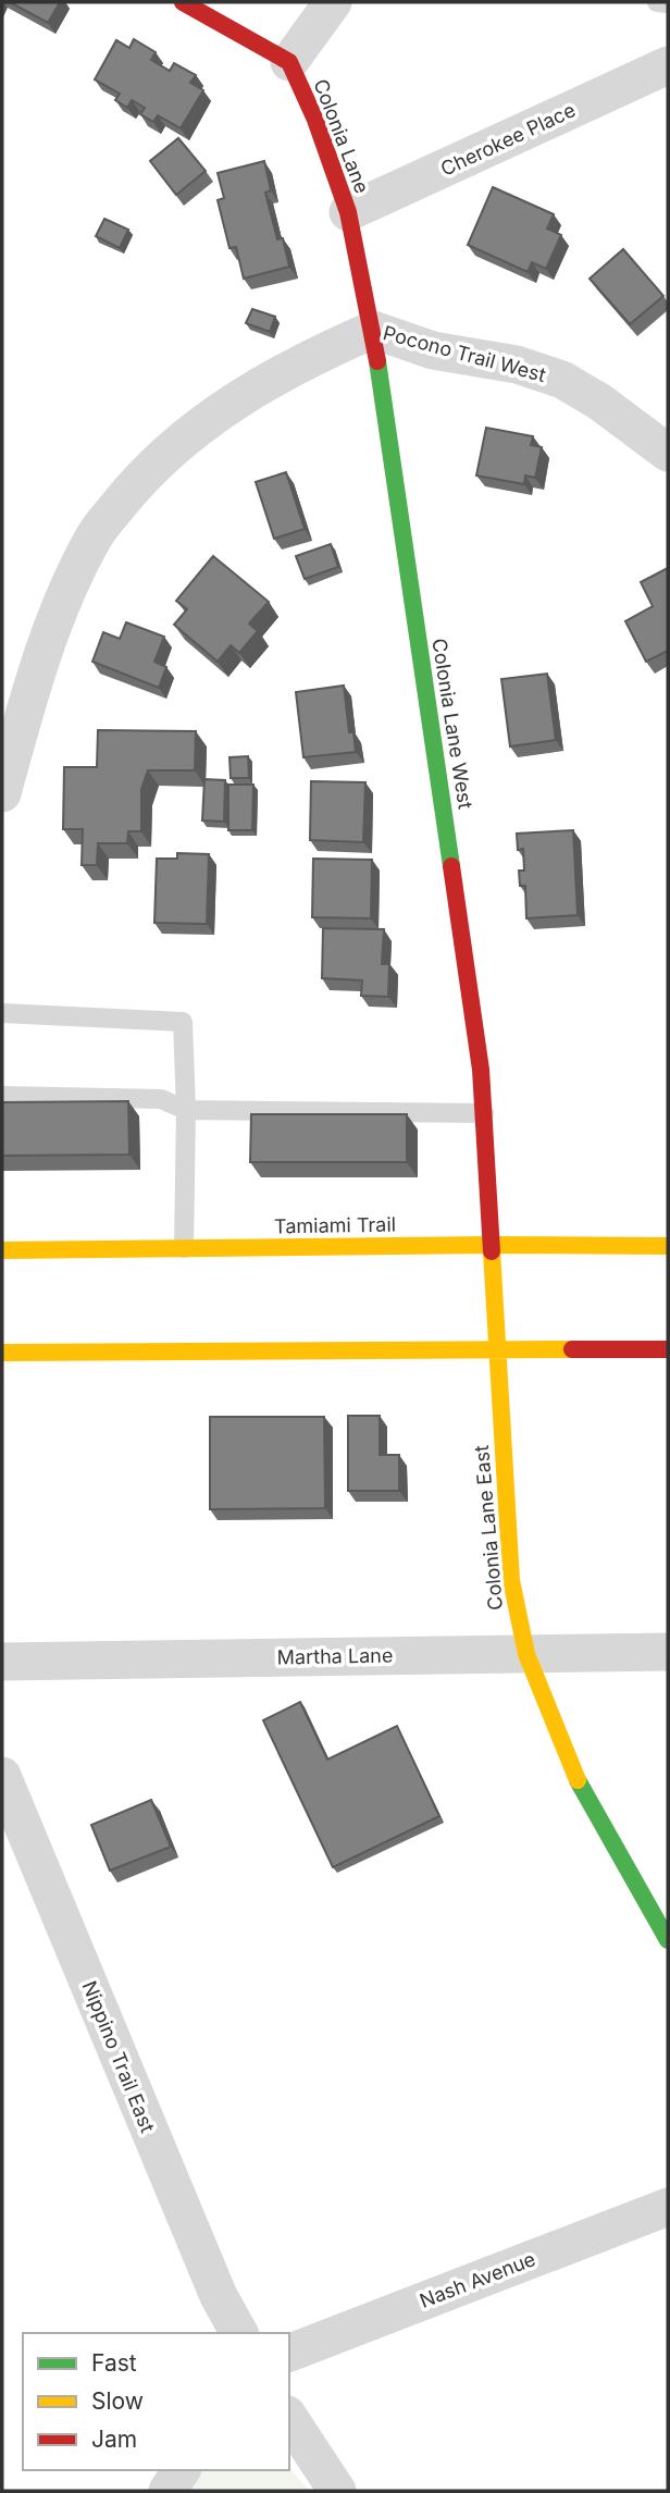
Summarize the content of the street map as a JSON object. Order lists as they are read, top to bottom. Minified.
{"streets":{"street":["Colonia Lane","Cherokee Place","Pocono Trail West","Colonia Lane West","Tamiami Trail","Colonia Lane East","Martha Lane","Nippino Trail East","Nash Avenue"]},"crossings":[["Colonia Lane","Cherokee Place"],["Colonia Lane","Colonia Lane West"],["Cherokee Place","Colonia Lane West"],["Pocono Trail West","Colonia Lane West"],["Colonia Lane West","Tamiami Trail"],["Colonia Lane West","Colonia Lane East"],["Tamiami Trail","Colonia Lane East"],["Colonia Lane East","Martha Lane"]],"legend":["Fast","Slow","Jam"]}
